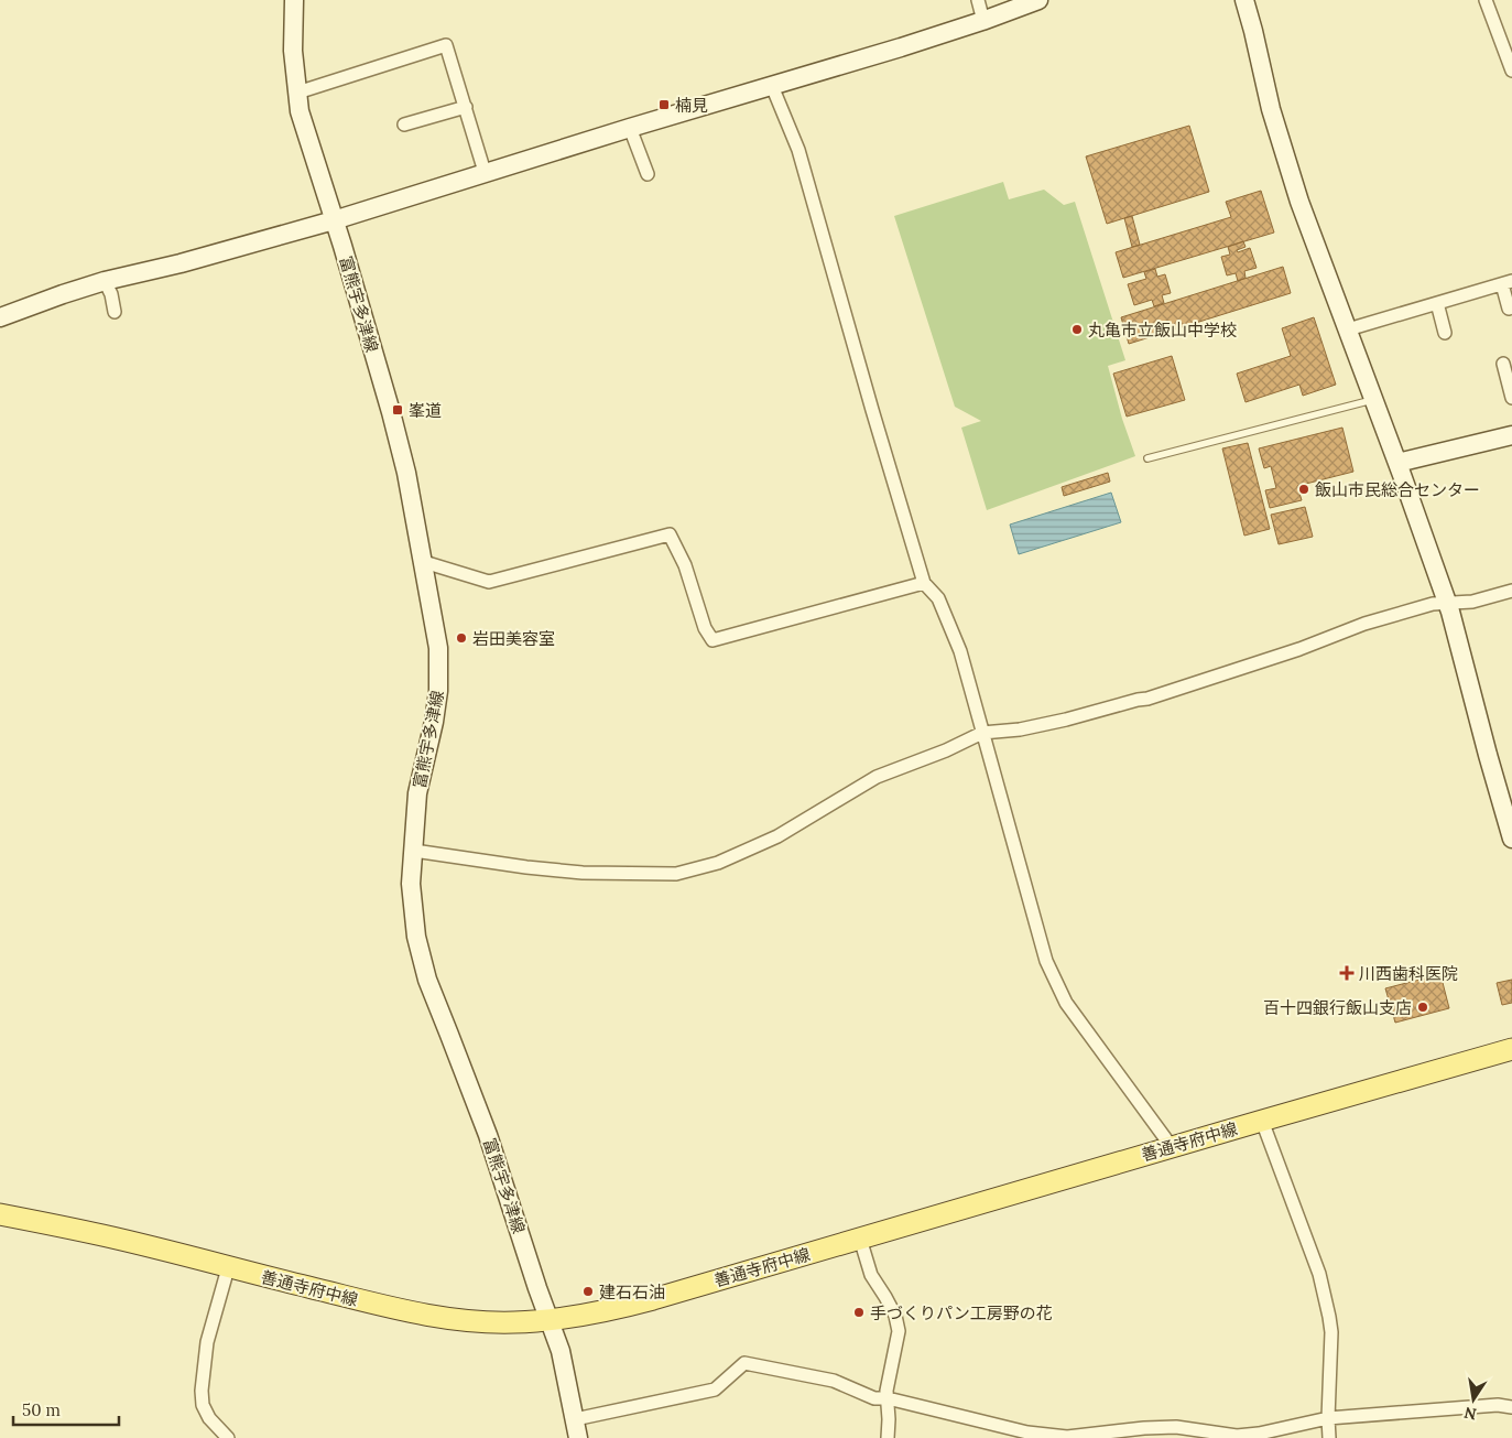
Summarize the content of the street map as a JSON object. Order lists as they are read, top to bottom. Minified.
{"streets":{"main road":["善通寺府中線"],"street":["富熊宇多津線"]},"crossings":[["富熊宇多津線","善通寺府中線"]],"places":{"transit":["楠見","峯道"],"other":["丸亀市立飯山中学校","飯山市民総合センター","岩田美容室","百十四銀行飯山支店","建石石油","手づくりパン工房野の花"],"health":["川西歯科医院"]},"scale_bar":"50 m","north":"bottom"}
